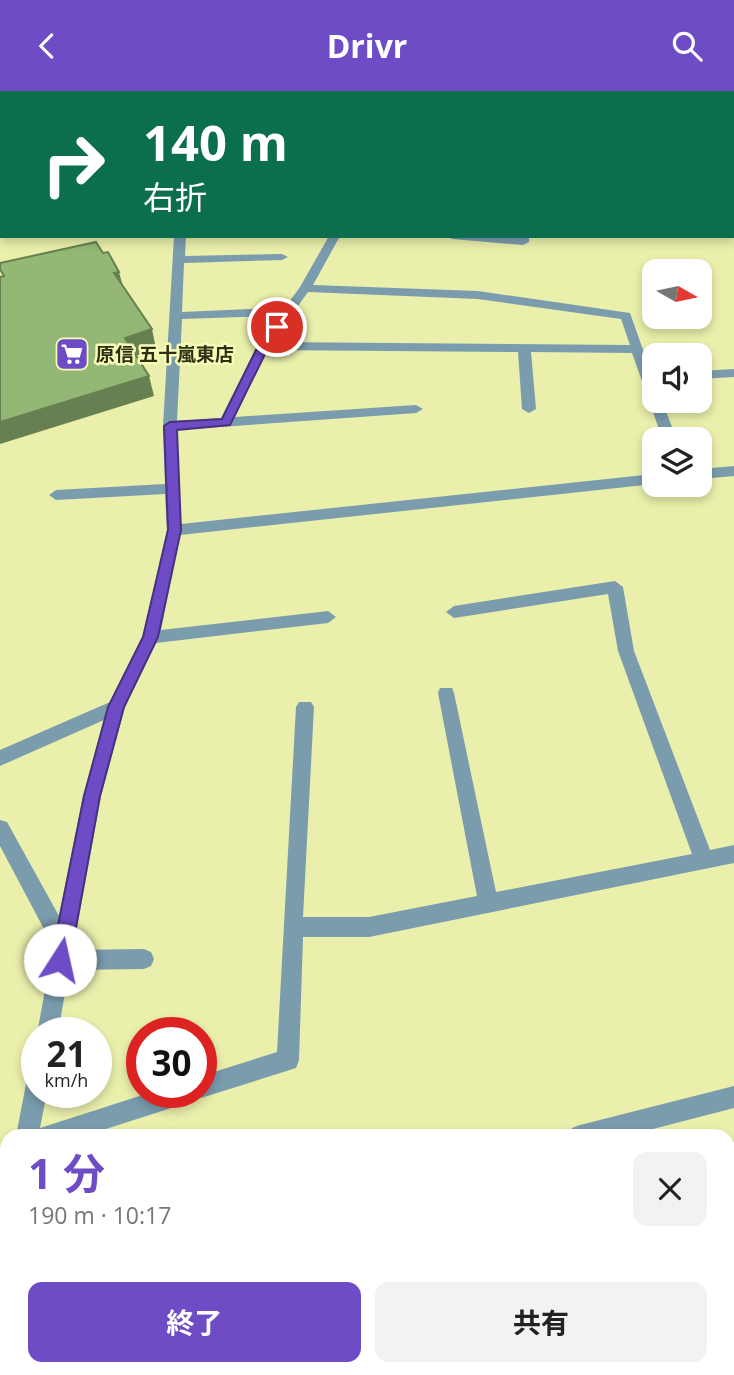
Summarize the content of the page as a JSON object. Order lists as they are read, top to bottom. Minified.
{"places":{"supermarket":["原信 五十嵐東店"]},"north":"right","page":{"header":"Drivr","turn":["140 m","右折"],"speed":"21 km/h","limit":"30","heading":["1 分","190 m · 10:17"],"buttons":["終了","共有"]}}
